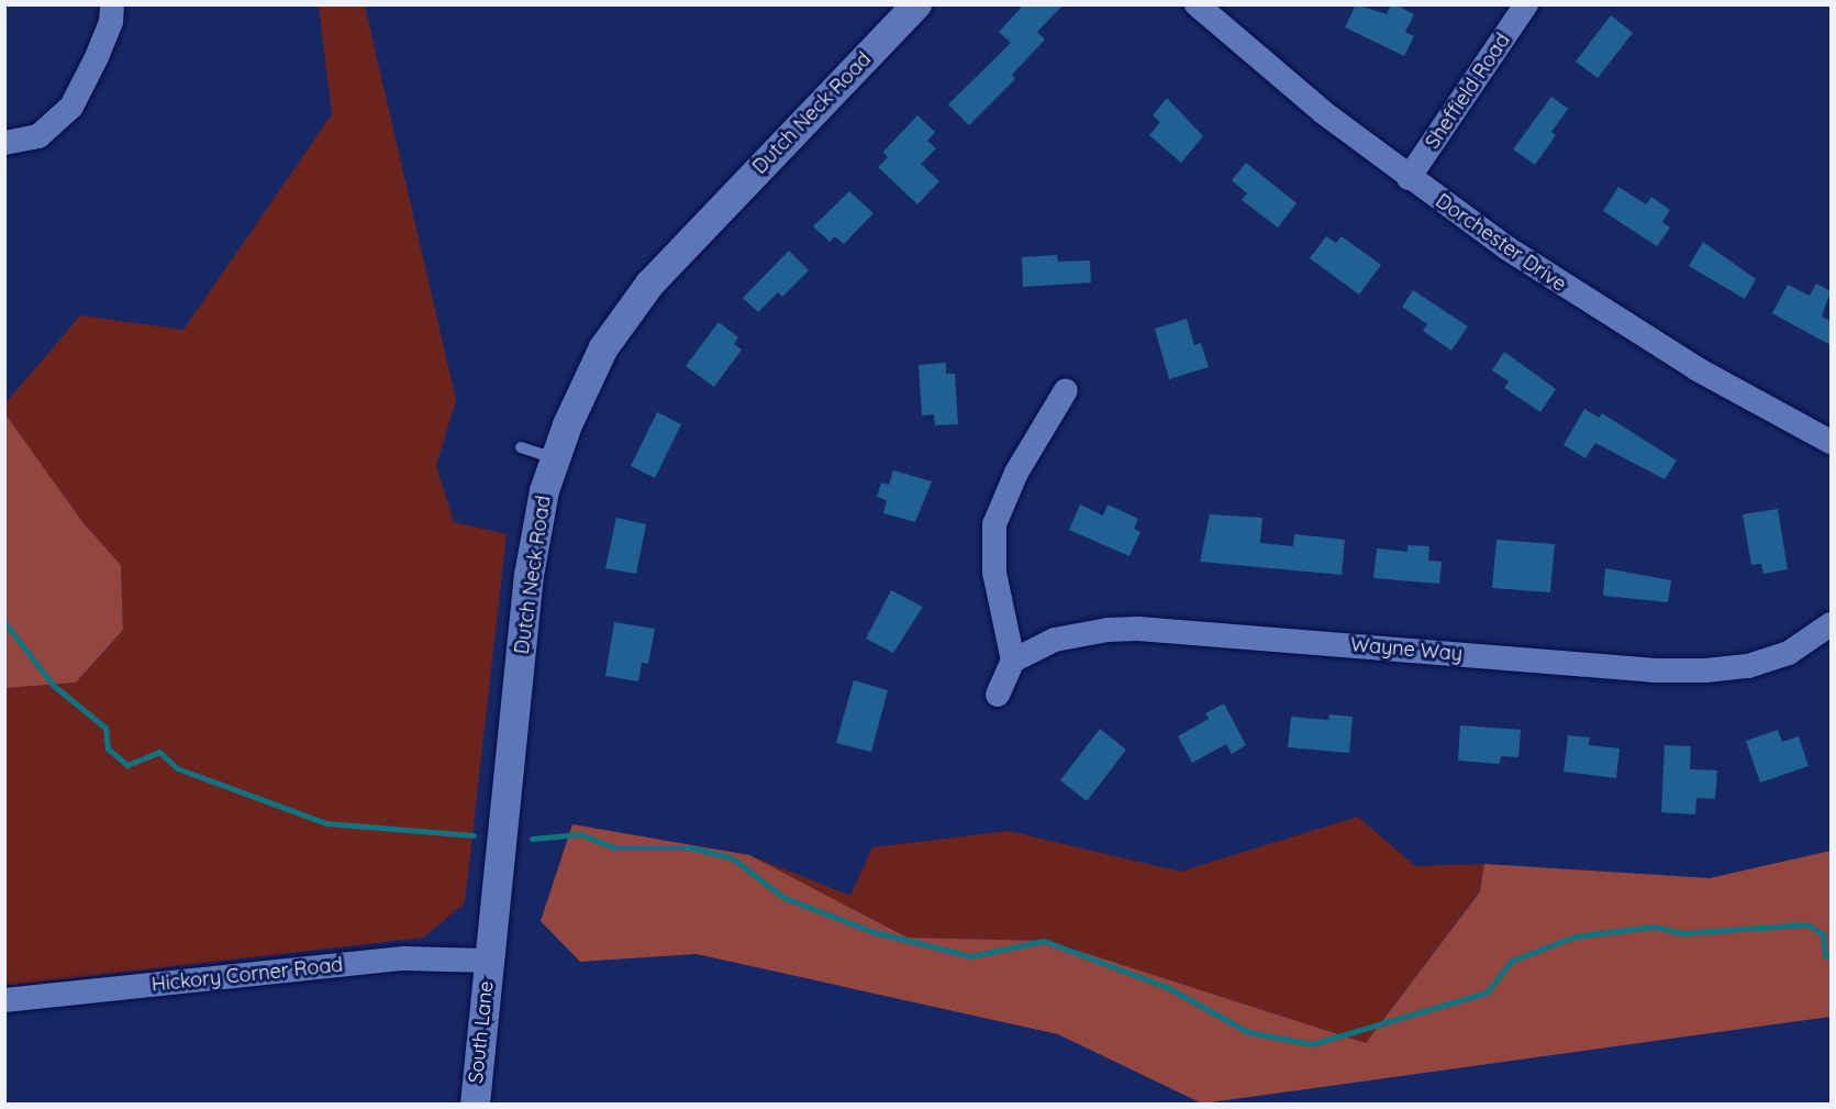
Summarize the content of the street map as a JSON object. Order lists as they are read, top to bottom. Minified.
{"streets":{"street":["Sheffield Road","Dutch Neck Road","Dorchester Drive","Wayne Way","Hickory Corner Road","South Lane"]},"crossings":[["Sheffield Road","Dorchester Drive"],["Dutch Neck Road","Hickory Corner Road"],["Dutch Neck Road","South Lane"],["Hickory Corner Road","South Lane"]]}
